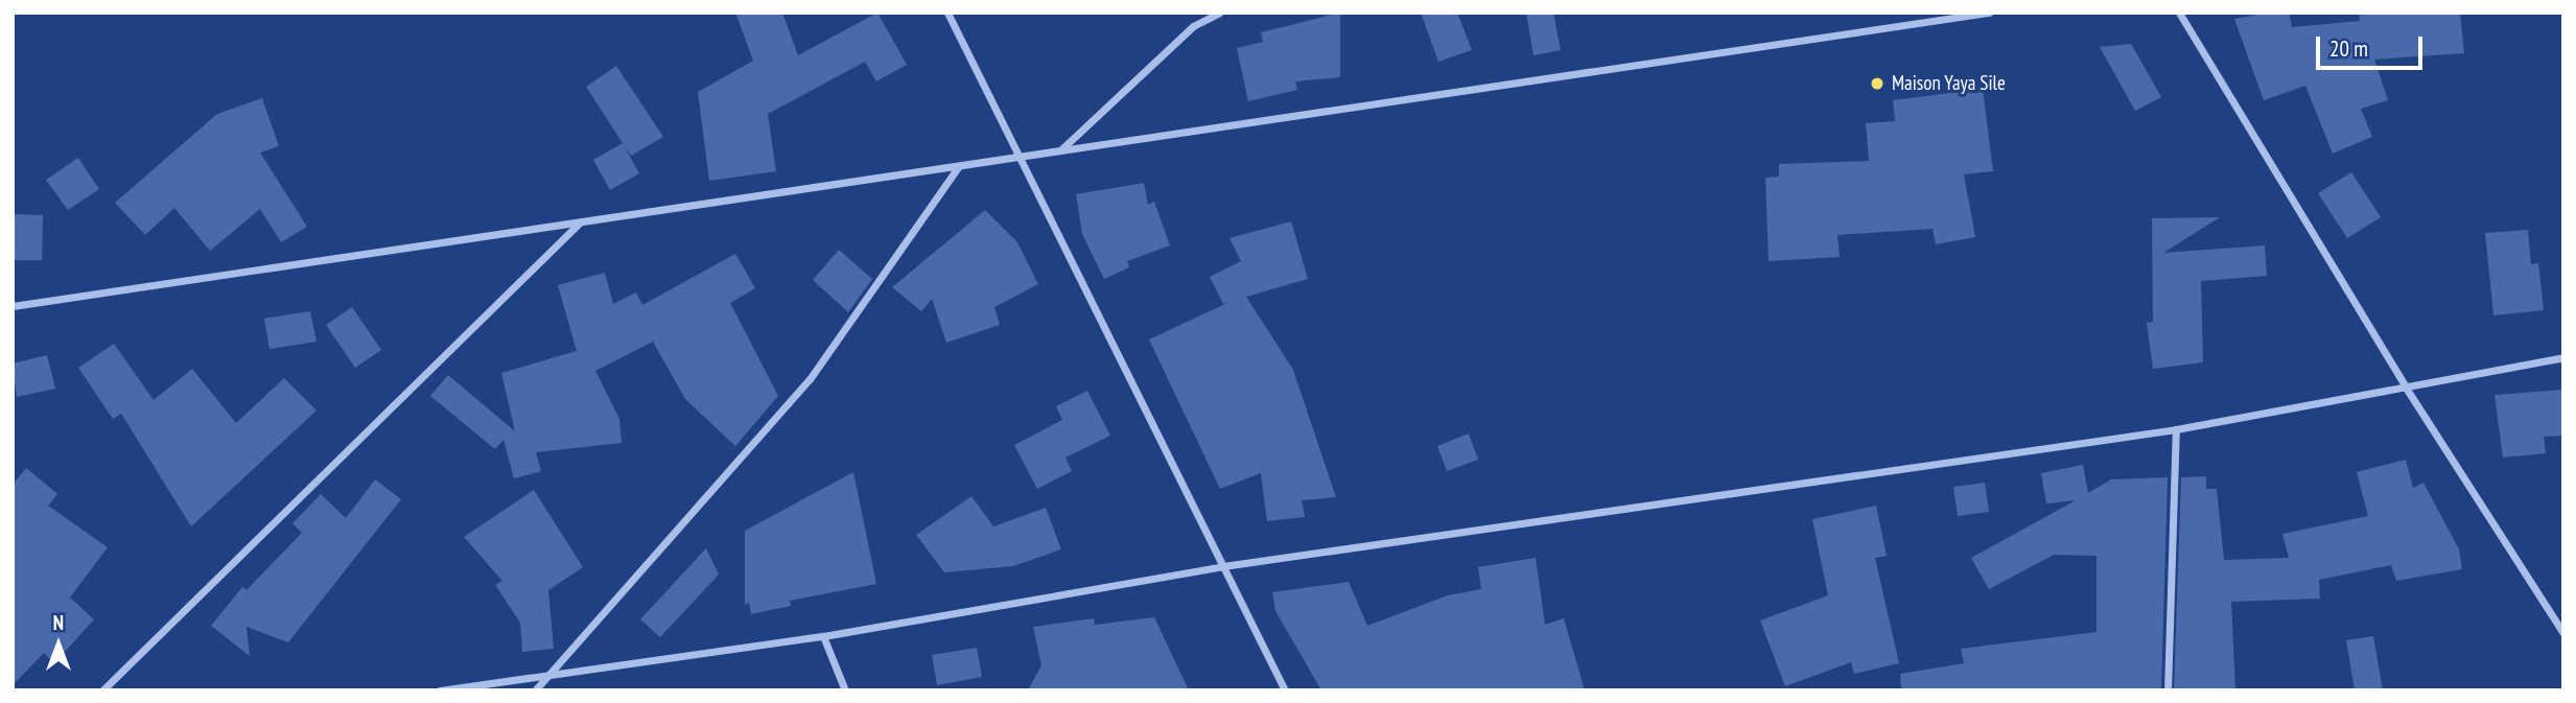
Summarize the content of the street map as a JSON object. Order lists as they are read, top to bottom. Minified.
{"places":["Maison Yaya Sile"],"scale_bar":"20 m","north":"top"}
